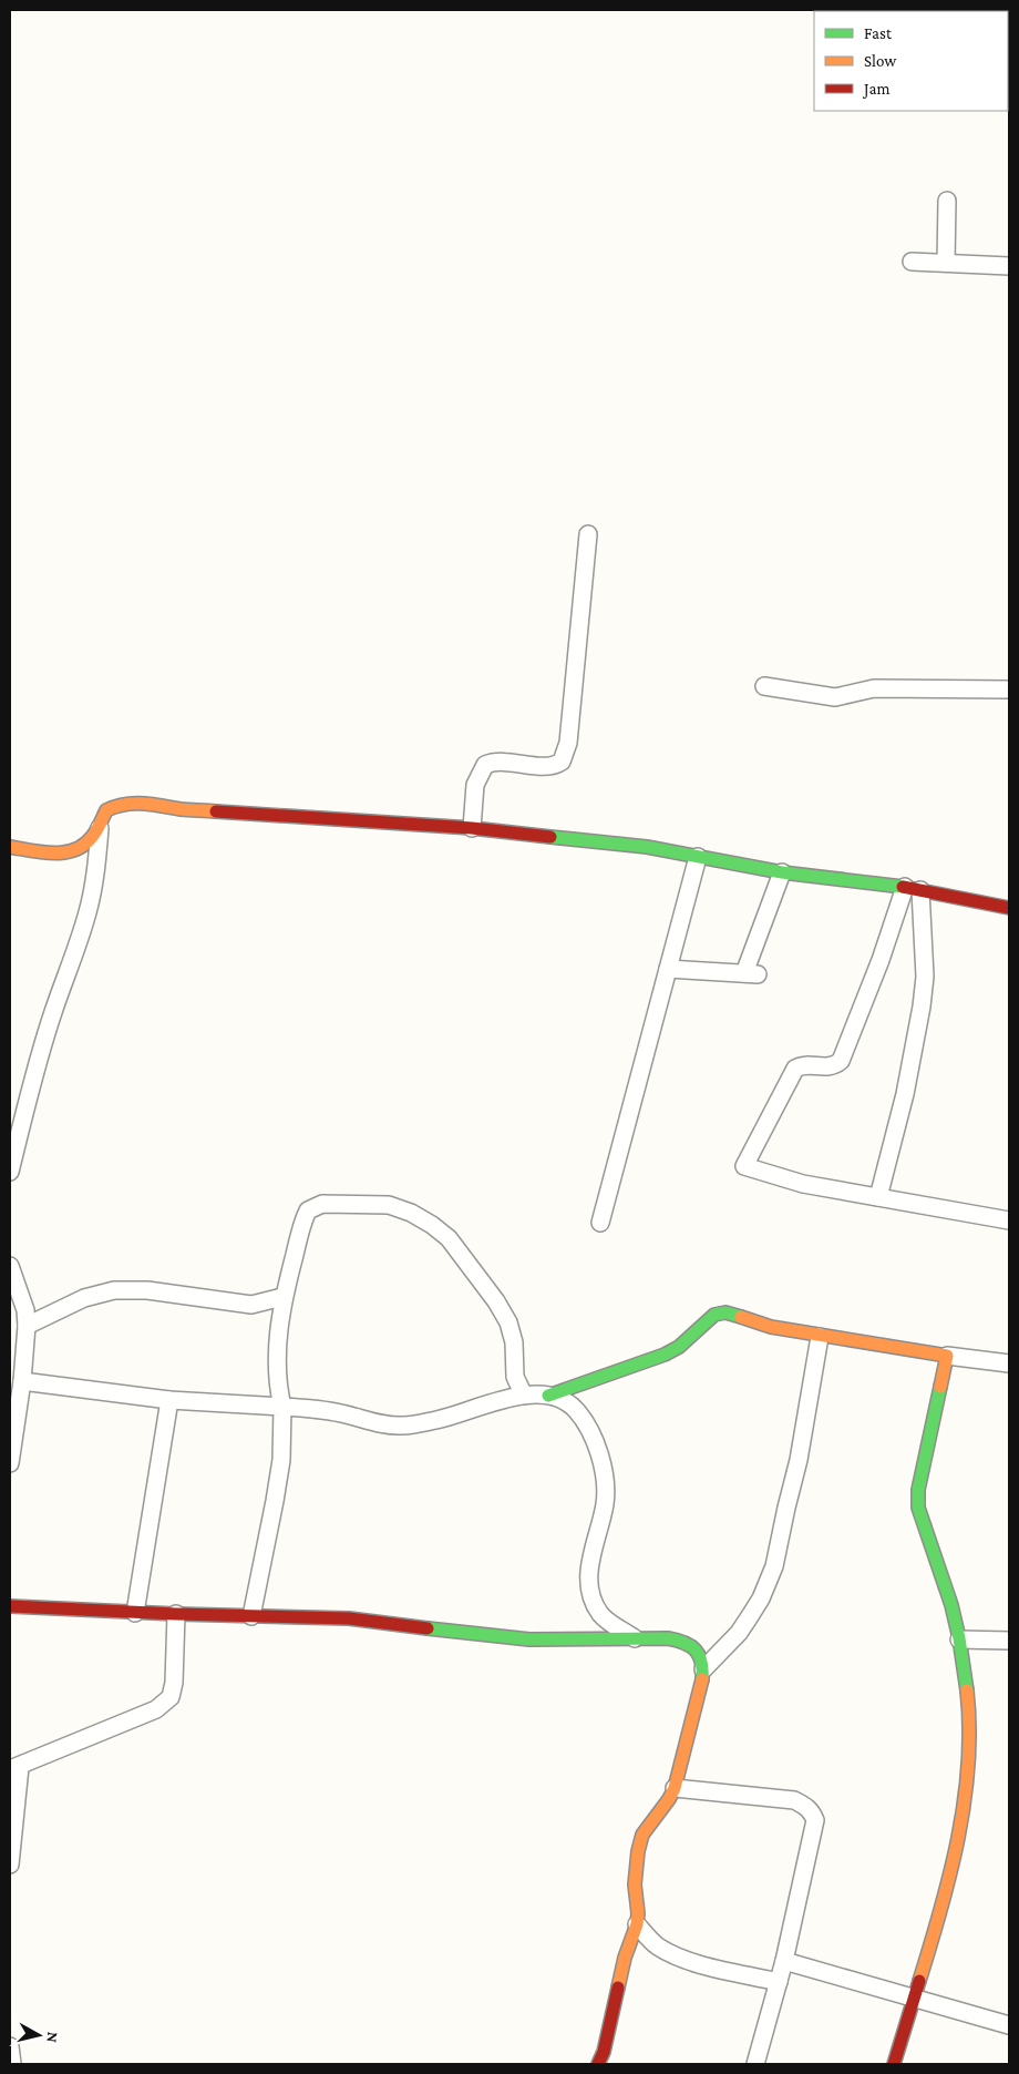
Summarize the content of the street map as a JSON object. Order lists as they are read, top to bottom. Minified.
{"legend":["Fast","Slow","Jam"],"north":"right"}
